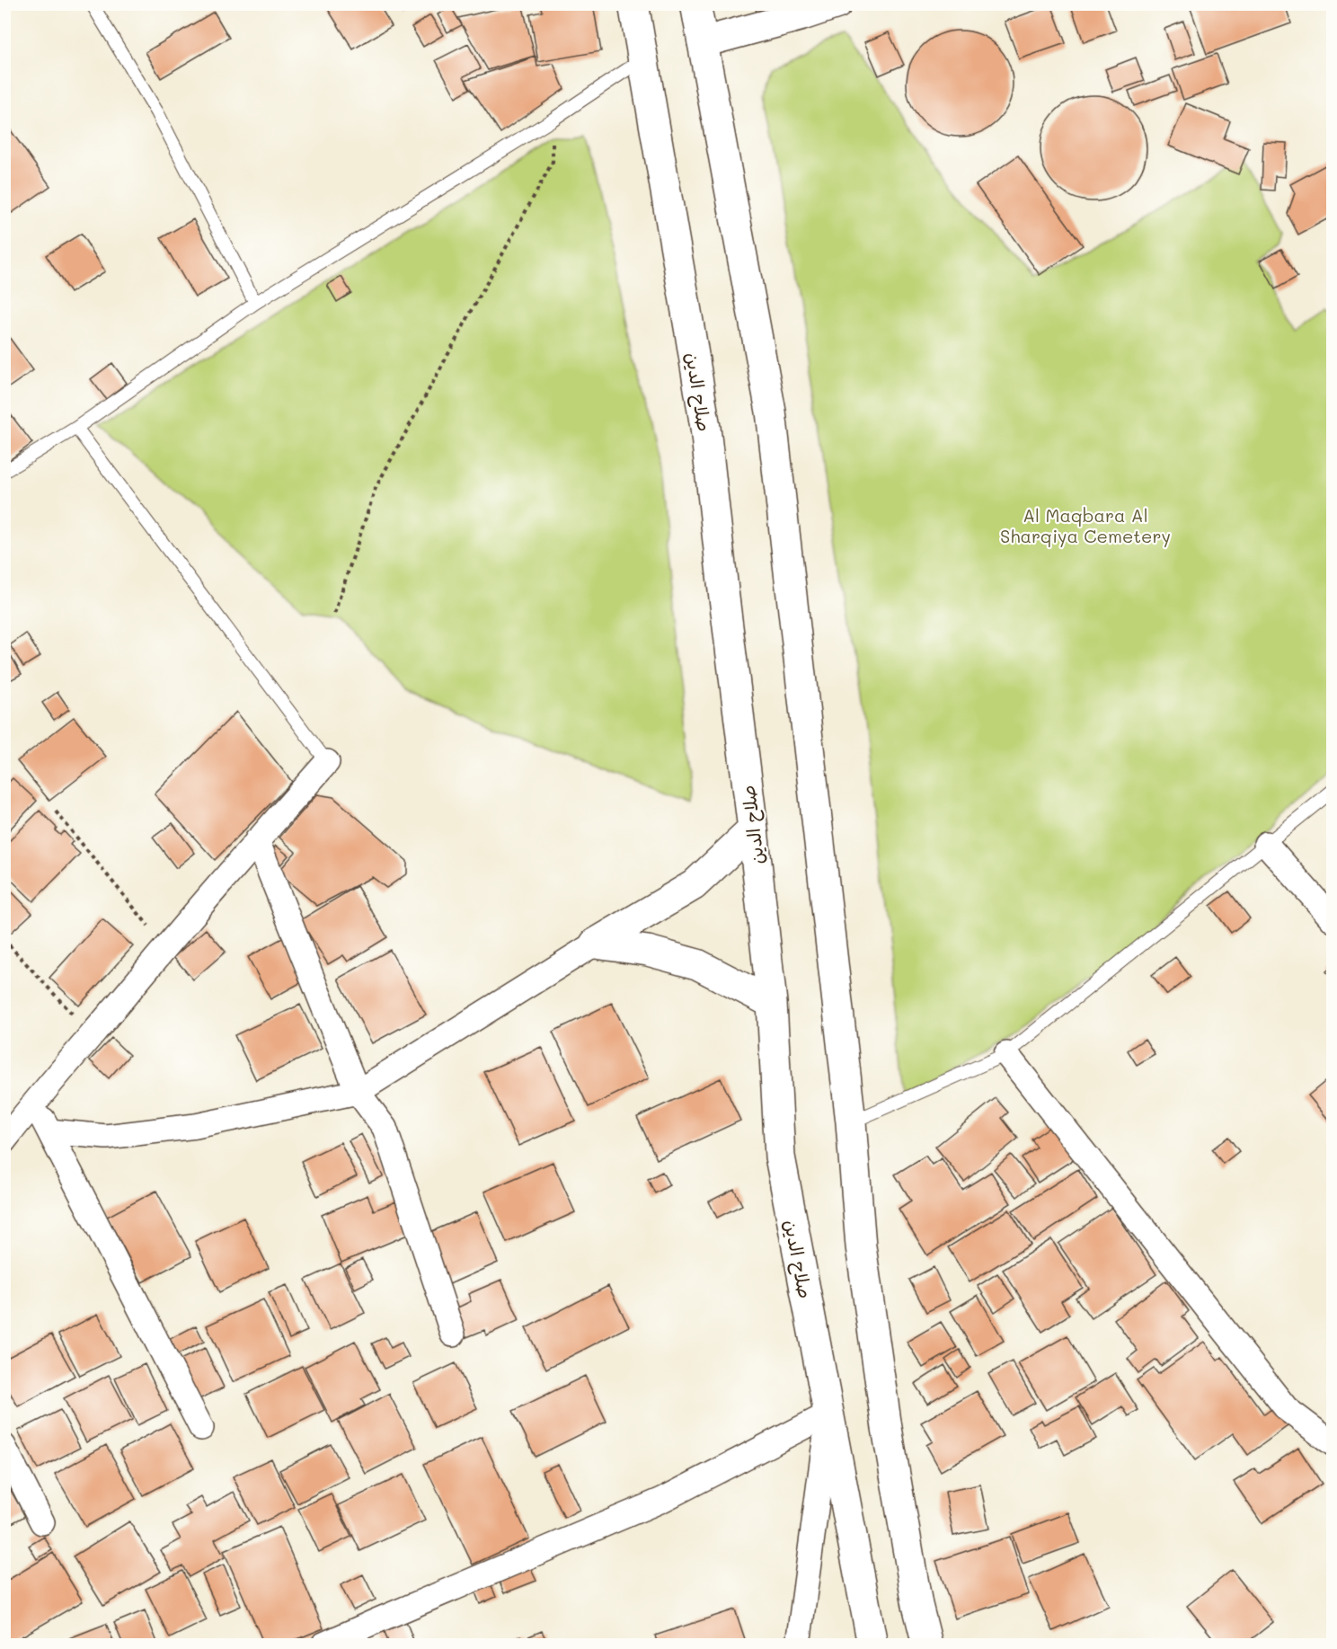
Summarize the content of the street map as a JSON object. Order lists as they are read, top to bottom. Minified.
{"streets":{"main road":["صلاح الدين"]},"parks":["Al Maqbara Al Sharqiya Cemetery"]}
